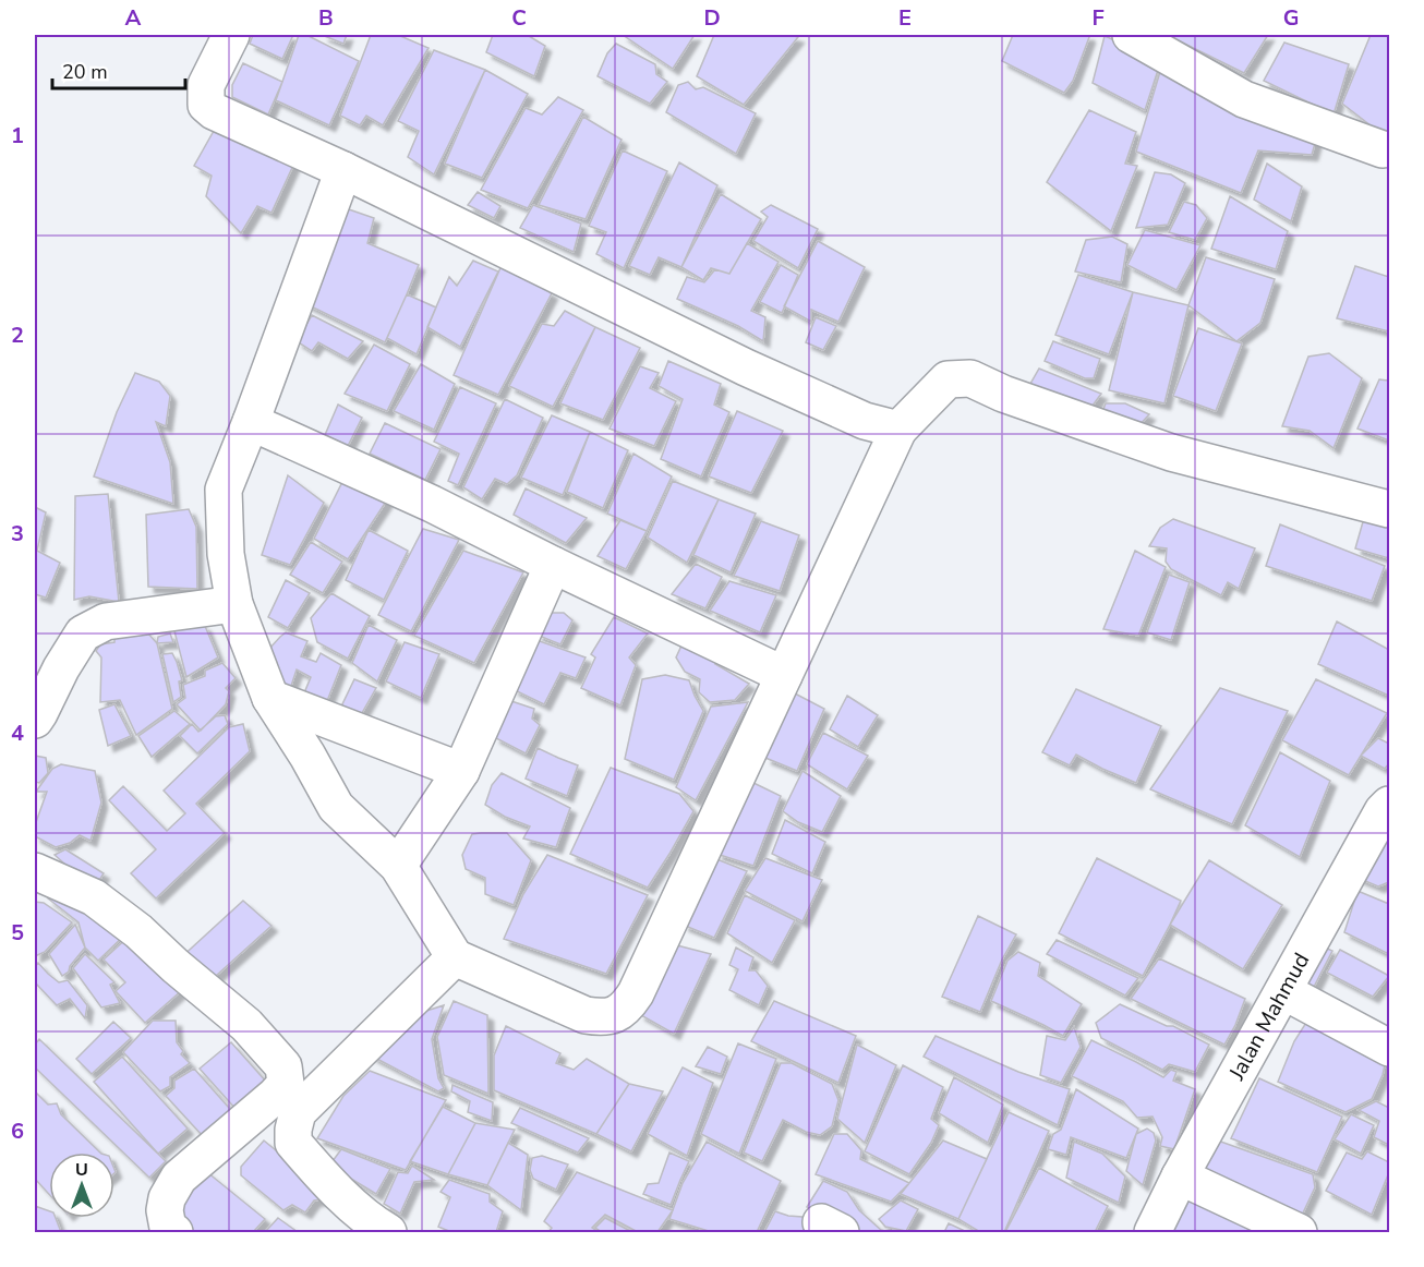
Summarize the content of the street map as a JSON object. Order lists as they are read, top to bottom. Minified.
{"streets":{"street":["Jalan Mahmud"]},"scale_bar":"20 m","north":"top","grid":{"columns":["A","B","C","D","E","F","G"],"rows":["1","2","3","4","5","6"]}}
